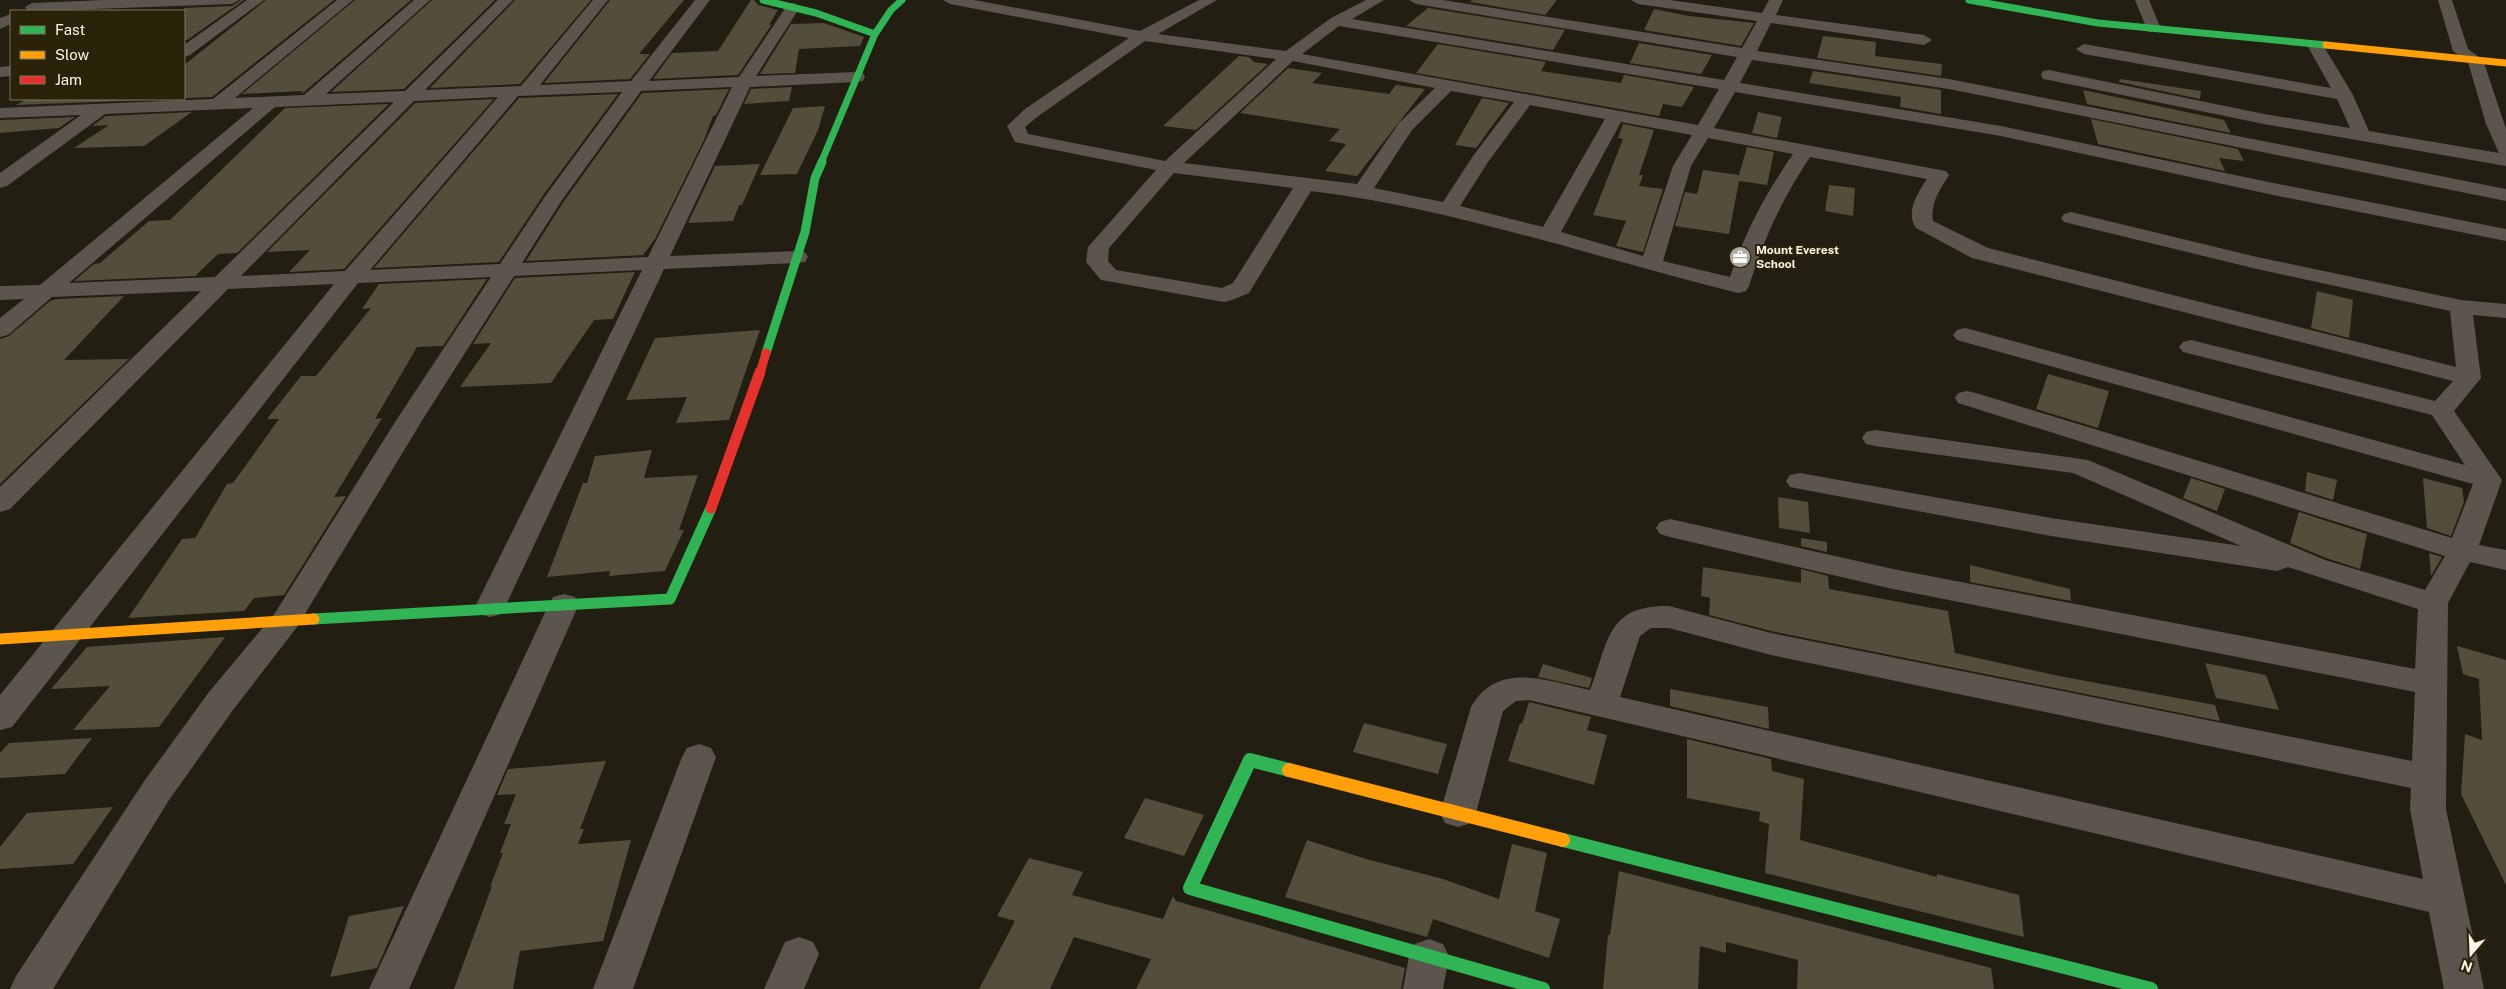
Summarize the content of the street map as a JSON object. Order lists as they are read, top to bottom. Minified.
{"places":{"office":["Mount Everest School"]},"legend":["Fast","Slow","Jam"],"north":"bottom"}
